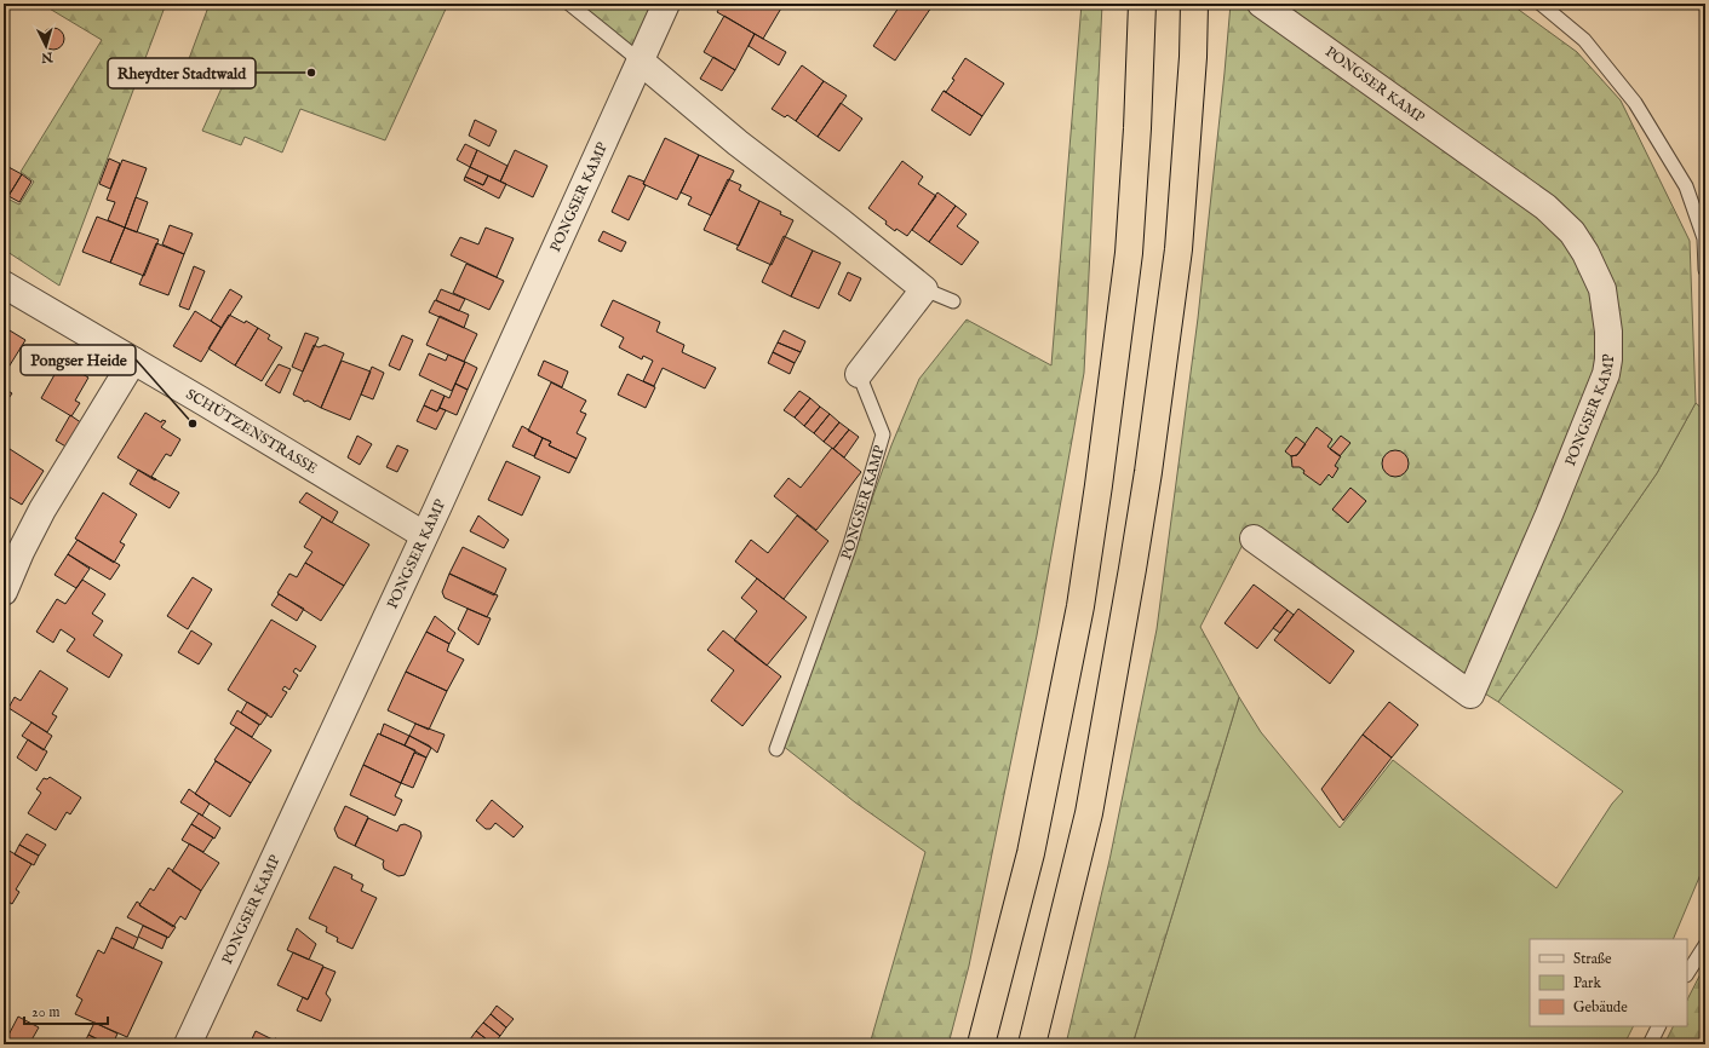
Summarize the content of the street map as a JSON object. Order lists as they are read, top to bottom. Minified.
{"streets":{"street":["PONGSER KAMP","SCHÜTZENSTRASSE"]},"crossings":[["PONGSER KAMP","SCHÜTZENSTRASSE"]],"places":["Rheydter Stadtwald","Pongser Heide"],"legend":["Straße","Park","Gebäude"],"scale_bar":"20 m","north":"bottom"}
